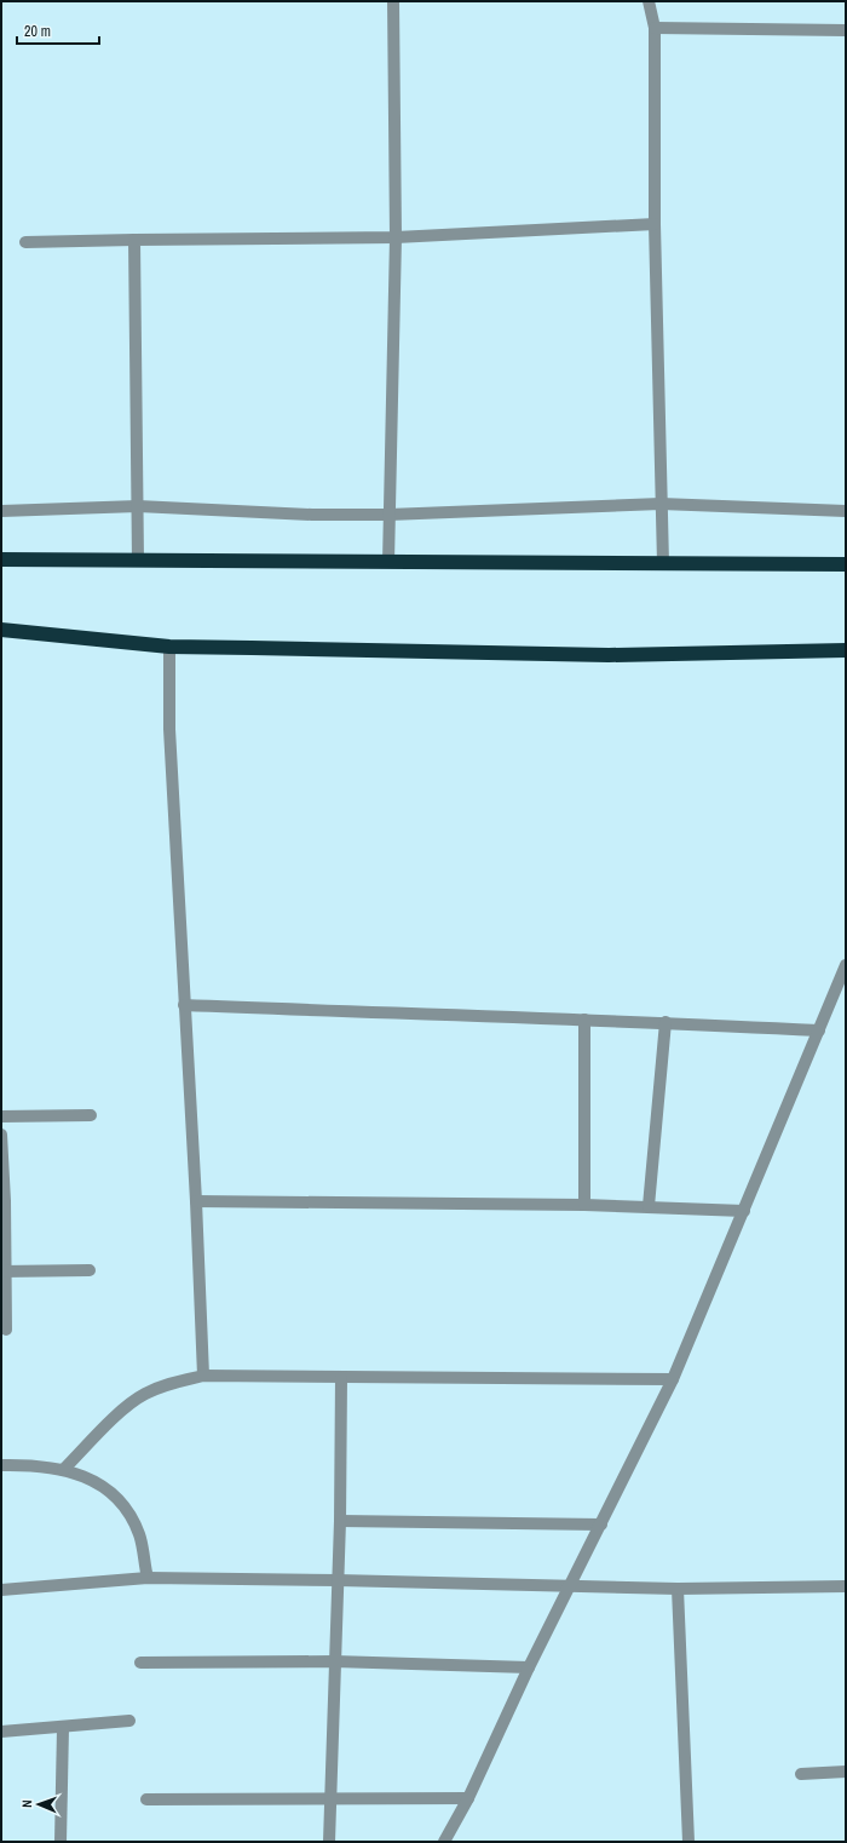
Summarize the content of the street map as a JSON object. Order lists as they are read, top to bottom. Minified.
{"scale_bar":"20 m","north":"left"}
